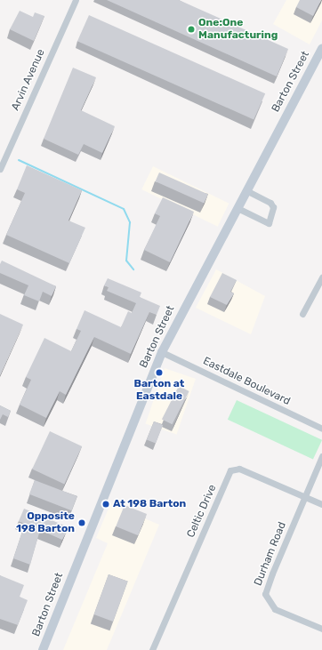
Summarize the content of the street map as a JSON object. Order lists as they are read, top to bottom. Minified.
{"streets":{"main road":["Barton Street"],"street":["Arvin Avenue","Eastdale Boulevard","Celtic Drive","Durham Road"]},"crossings":[["Barton Street","Eastdale Boulevard"],["Celtic Drive","Durham Road"]],"places":["One:One Manufacturing","Barton at Eastdale","At 198 Barton","Opposite 198 Barton"]}
